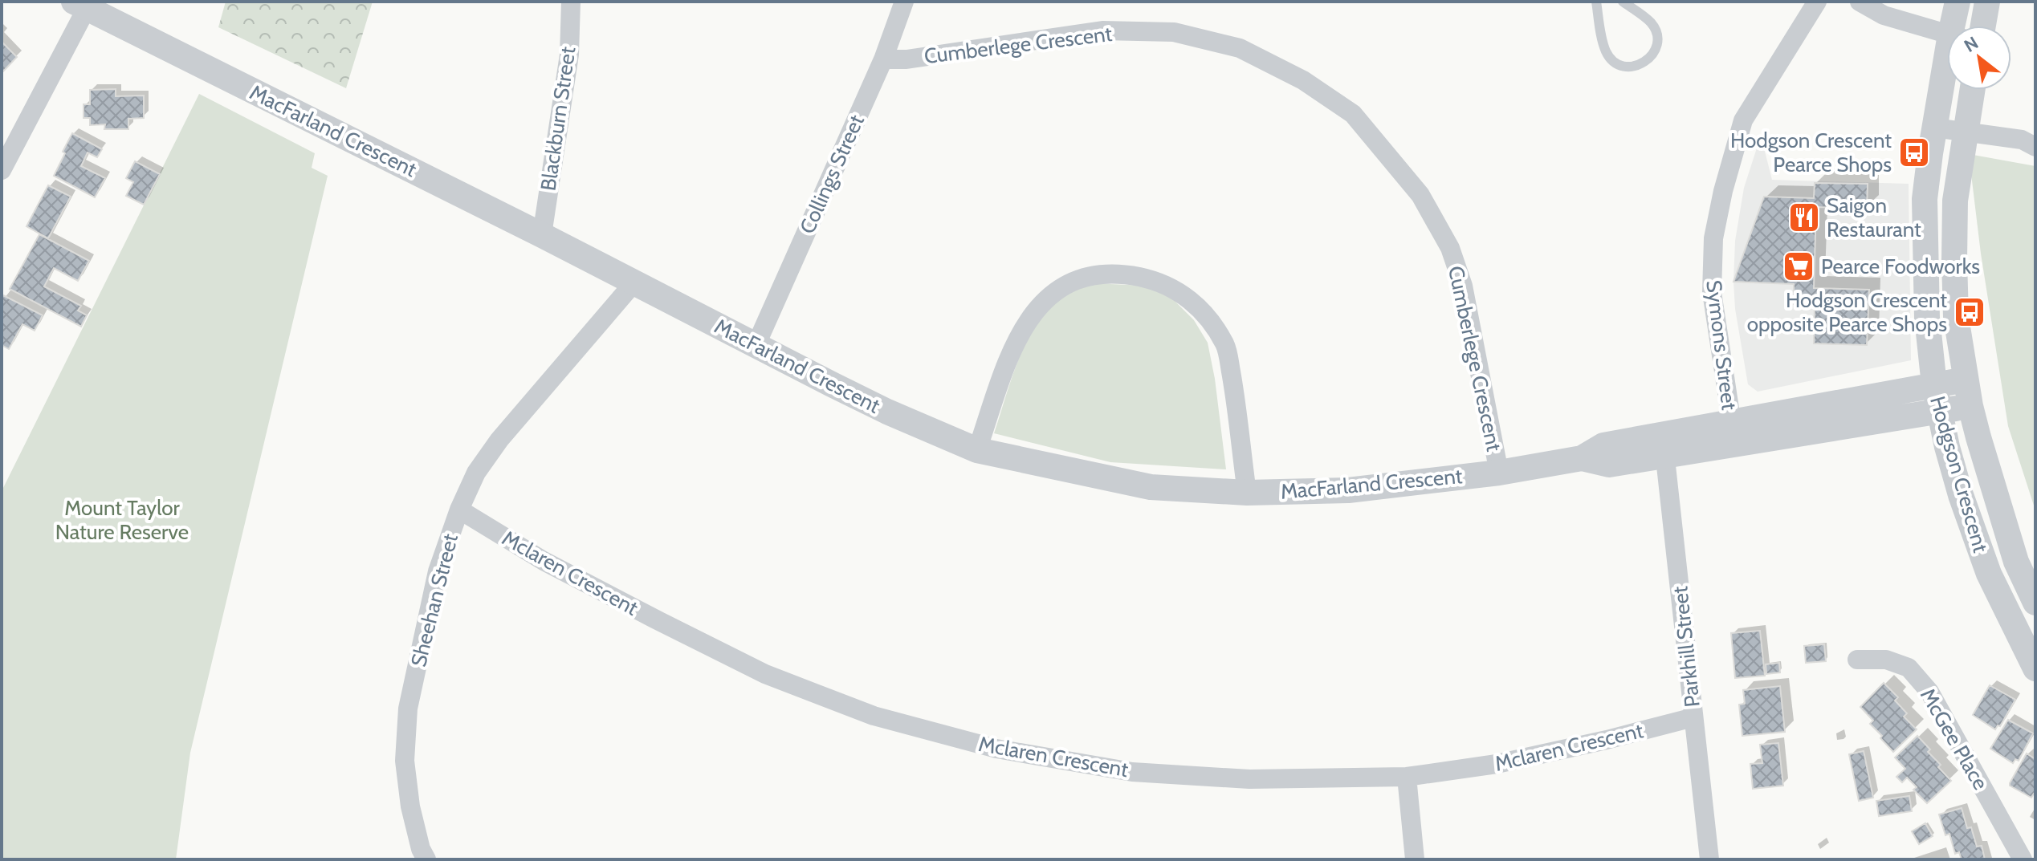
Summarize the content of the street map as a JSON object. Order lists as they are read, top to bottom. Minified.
{"streets":{"street":["Cumberlege Crescent","Blackburn Street","MacFarland Crescent","Collings Street","Symons Street","Hodgson Crescent","Mclaren Crescent","Sheehan Street","Parkhill Street","McGee Place"]},"crossings":[["Cumberlege Crescent","MacFarland Crescent"],["Cumberlege Crescent","Collings Street"],["Blackburn Street","MacFarland Crescent"],["MacFarland Crescent","Collings Street"],["MacFarland Crescent","Symons Street"],["MacFarland Crescent","Hodgson Crescent"],["MacFarland Crescent","Sheehan Street"],["MacFarland Crescent","Parkhill Street"],["Mclaren Crescent","Sheehan Street"],["Mclaren Crescent","Parkhill Street"]],"parks":["Mount Taylor Nature Reserve"],"places":{"bus stop":["Hodgson Crescent Pearce Shops","Hodgson Crescent opposite Pearce Shops"],"restaurant":["Saigon Restaurant"],"supermarket":["Pearce Foodworks"]},"north":"top left"}
